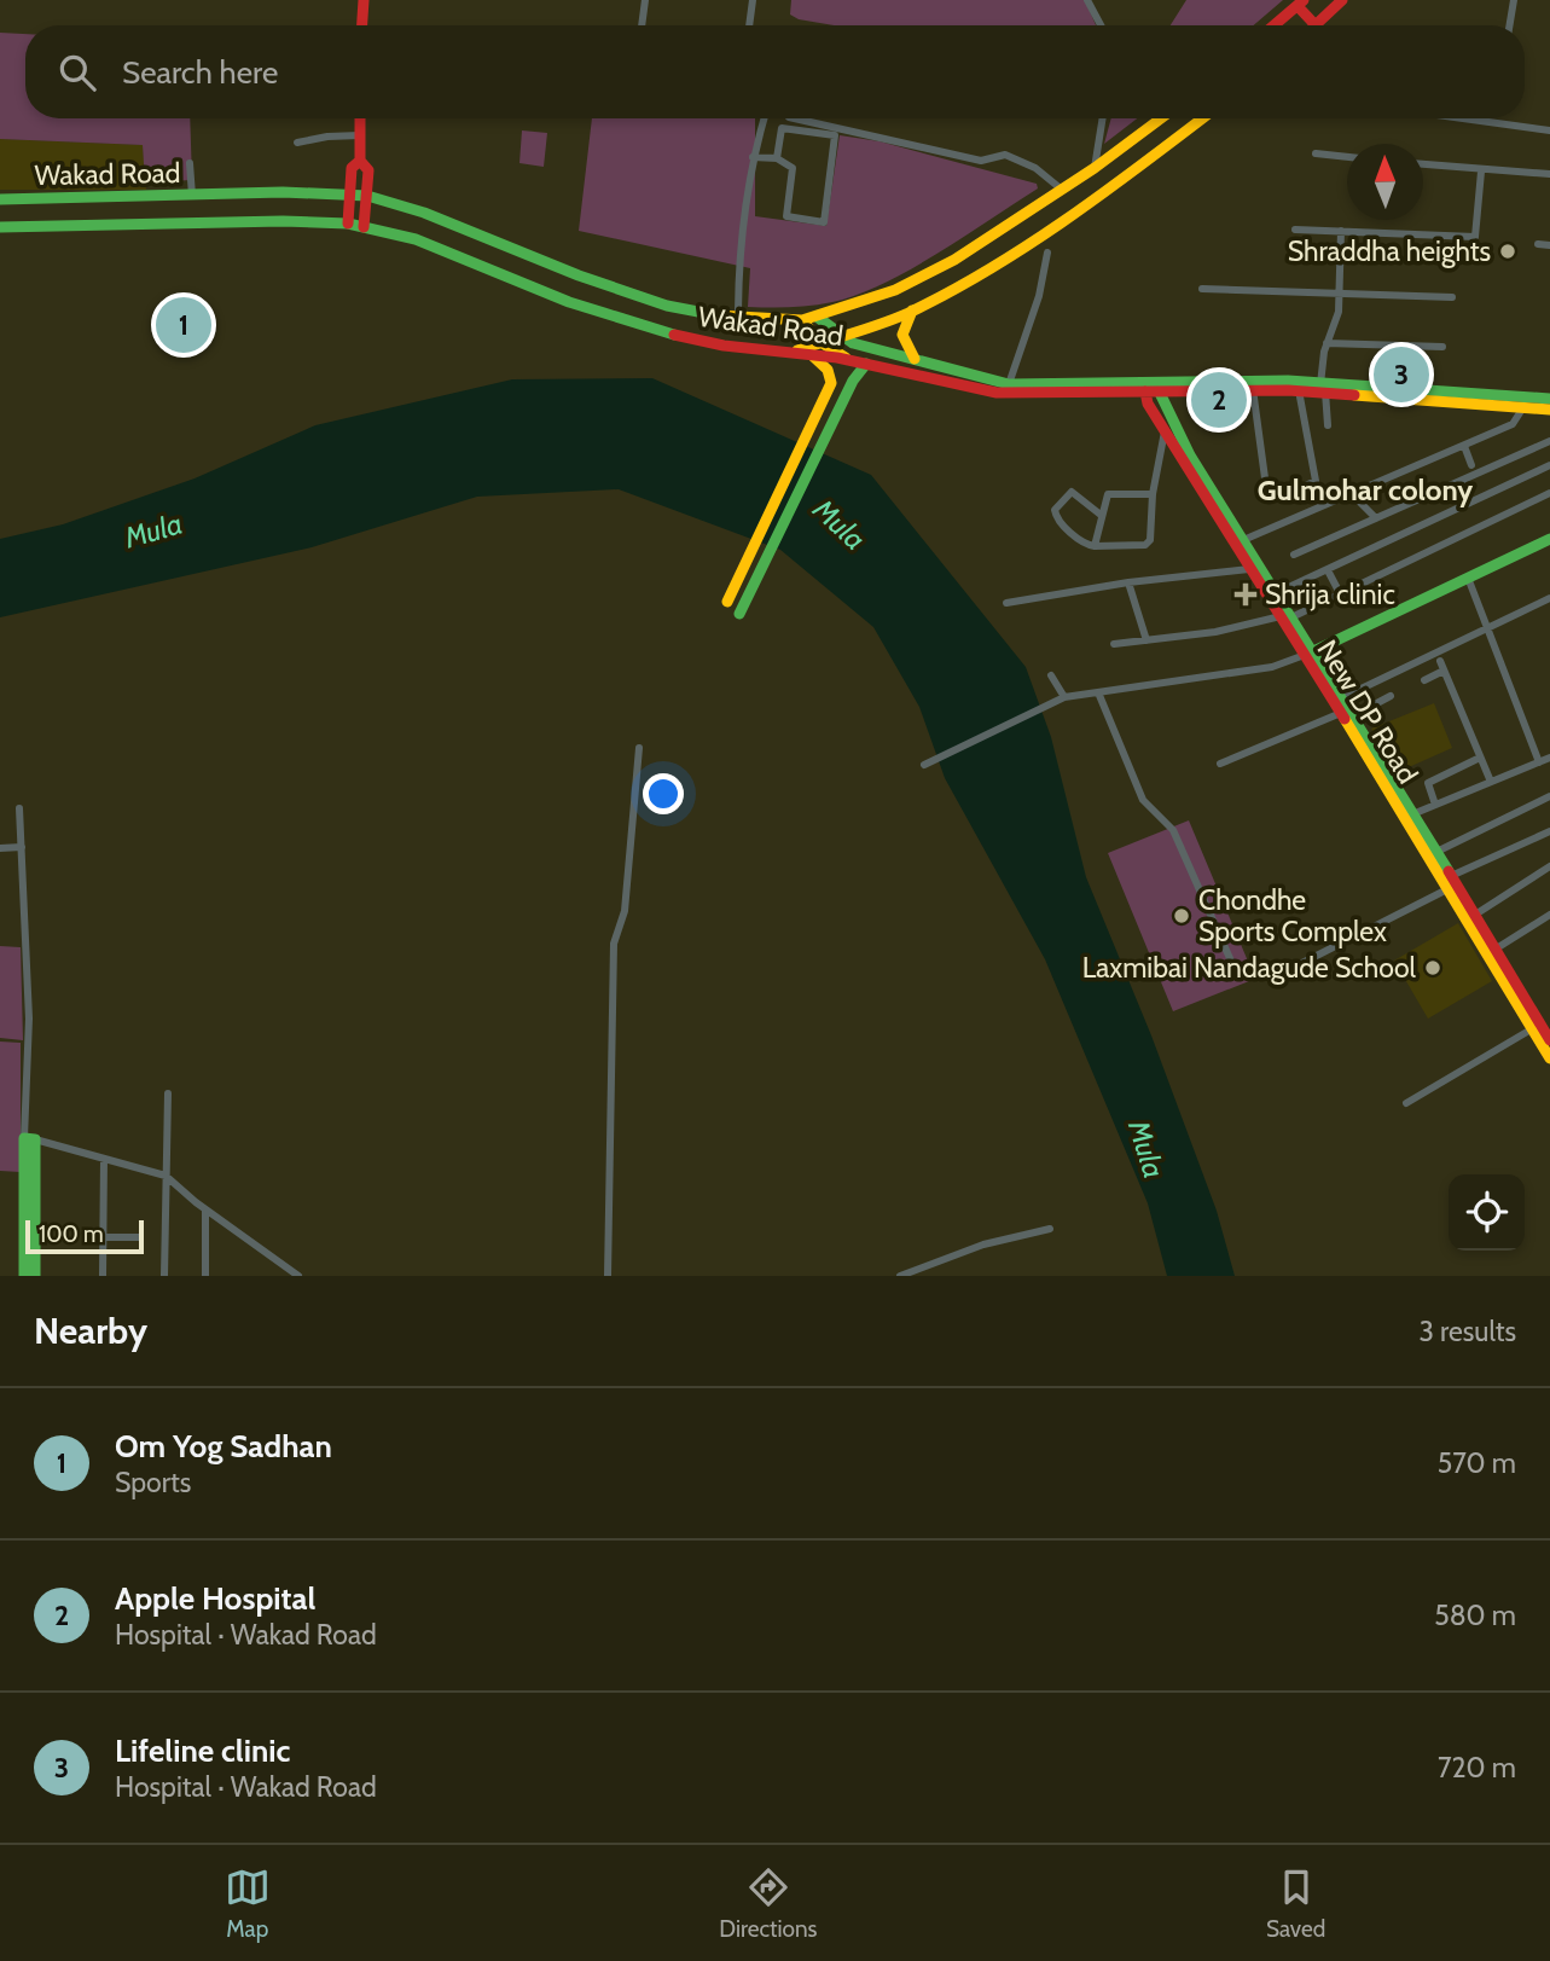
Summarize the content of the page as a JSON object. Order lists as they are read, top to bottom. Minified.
{"streets":{"main road":["Wakad Road","New DP Road"]},"crossings":[["Wakad Road","New DP Road"]],"districts":["Gulmohar colony"],"water":["Mula"],"places":{"other":["Shraddha heights","Chondhe Sports Complex","Laxmibai Nandagude School"],"health":["Shrija clinic"]},"scale_bar":"100 m","north":"top","page":{"search":"Search here","pins":["1","3","2"],"scale":"100 m","heading":["Nearby","3 results"],"list":[{"mark":"1","name":"Om Yog Sadhan","note":"Sports","value":"570 m"},{"mark":"2","name":"Apple Hospital","note":"Hospital · Wakad Road","value":"580 m"},{"mark":"3","name":"Lifeline clinic","note":"Hospital · Wakad Road","value":"720 m"}],"nav":["Map","Directions","Saved"]}}
